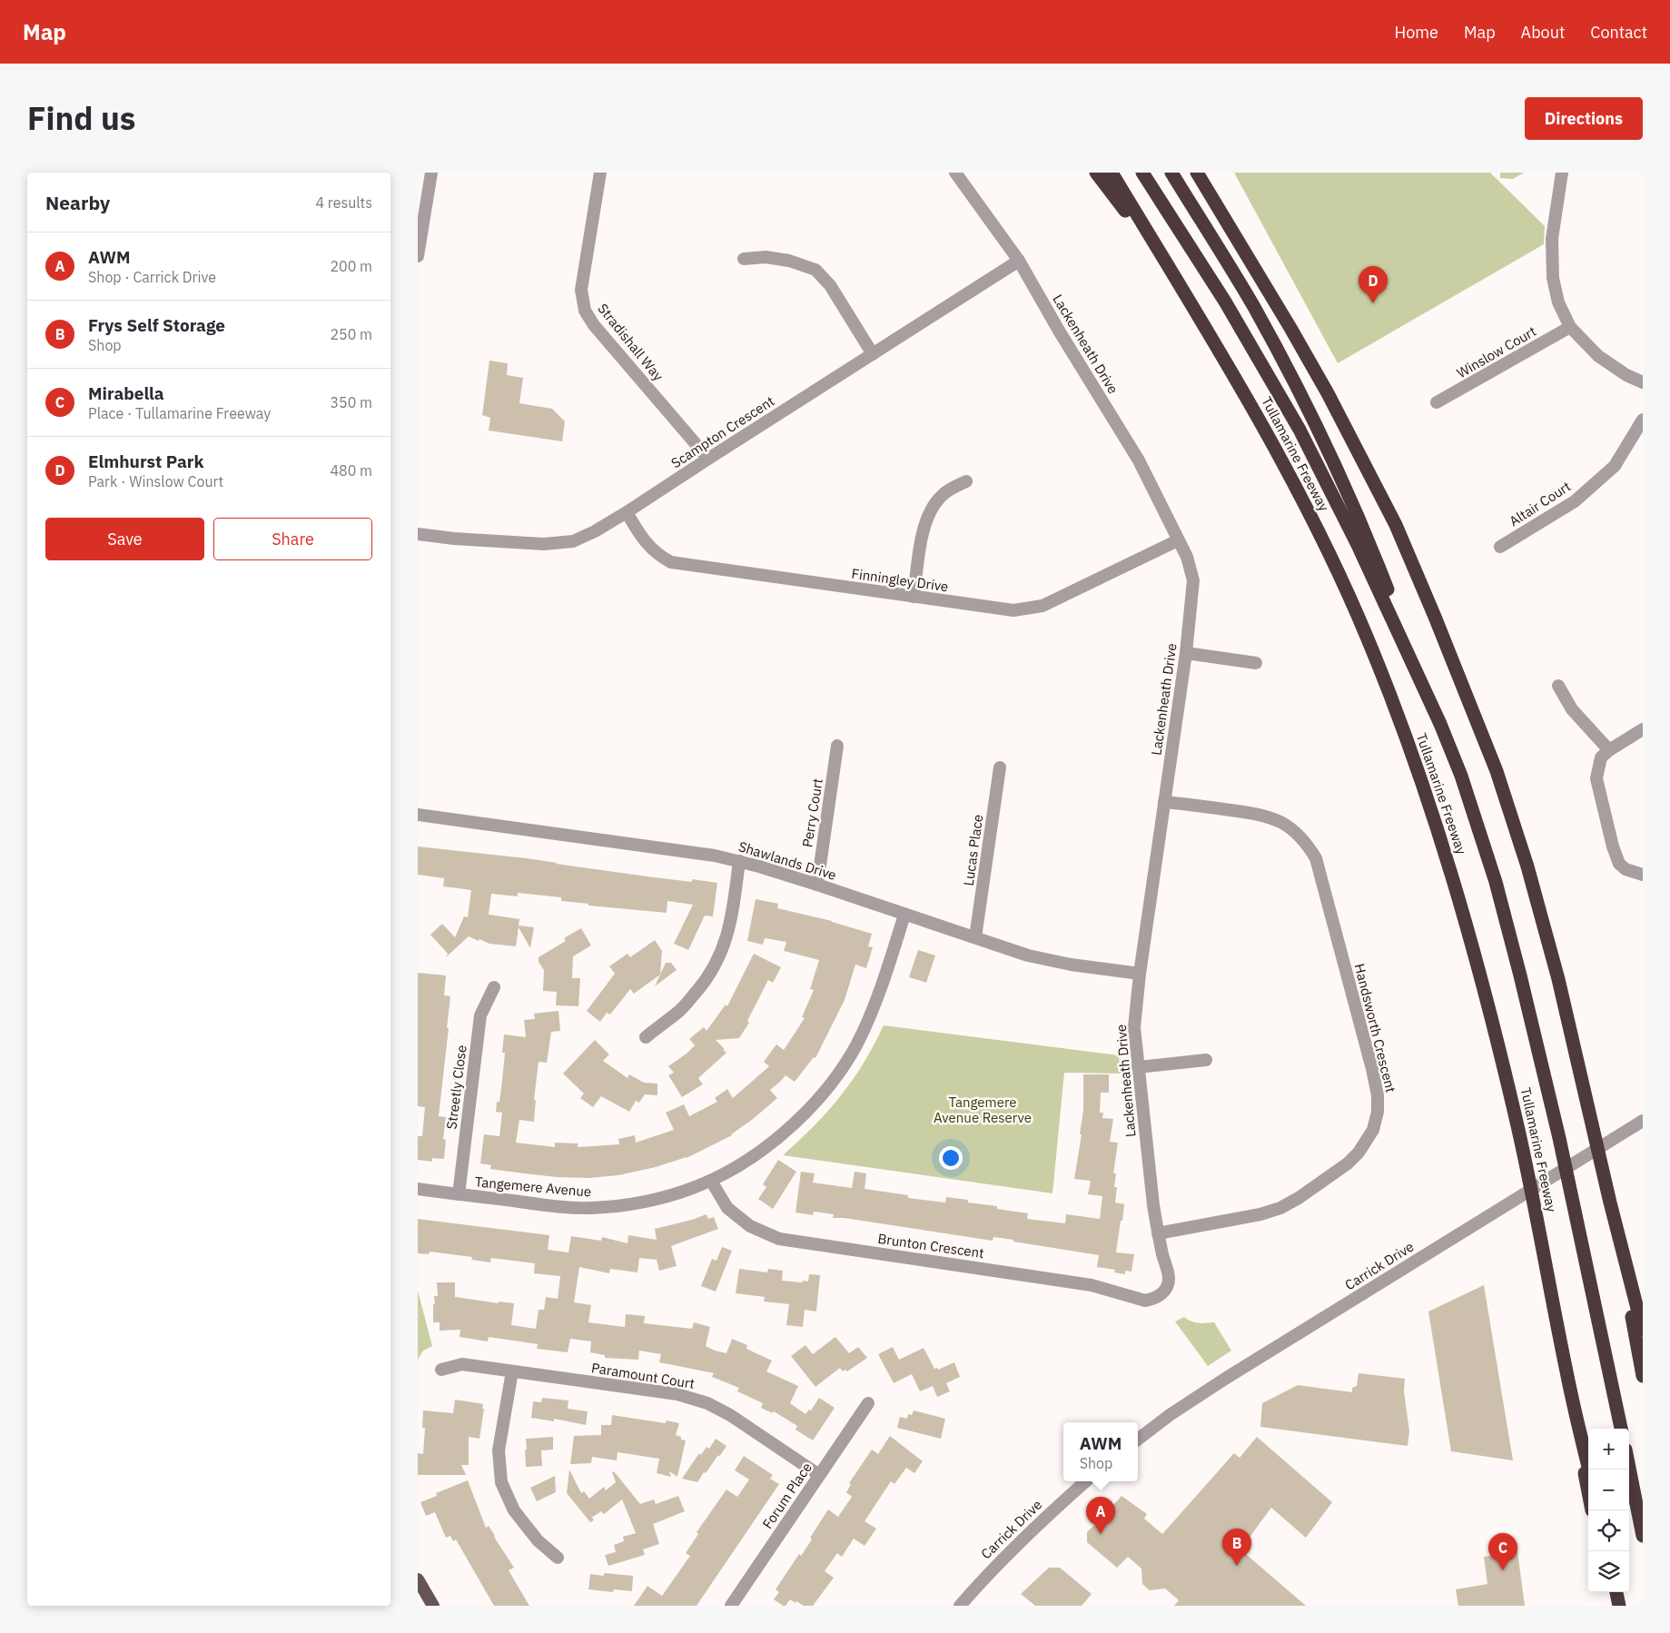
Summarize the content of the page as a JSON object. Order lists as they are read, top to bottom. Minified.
{"streets":{"highway":["Tullamarine Freeway"],"street":["Stradishall Way","Lackenheath Drive","Winslow Court","Scampton Crescent","Altair Court","Finningley Drive","Perry Court","Lucas Place","Shawlands Drive","Handsworth Crescent","Streetly Close","Tangemere Avenue","Brunton Crescent","Carrick Drive","Paramount Court","Forum Place"]},"crossings":[["Stradishall Way","Scampton Crescent"],["Lackenheath Drive","Scampton Crescent"],["Lackenheath Drive","Finningley Drive"],["Lackenheath Drive","Shawlands Drive"],["Lackenheath Drive","Handsworth Crescent"],["Lackenheath Drive","Brunton Crescent"],["Scampton Crescent","Finningley Drive"],["Perry Court","Shawlands Drive"],["Lucas Place","Shawlands Drive"],["Shawlands Drive","Tangemere Avenue"],["Streetly Close","Tangemere Avenue"],["Tangemere Avenue","Brunton Crescent"],["Paramount Court","Forum Place"]],"parks":["Tangemere Avenue Reserve"],"page":{"header":"Map","nav":["Home","Map","About","Contact"],"title":"Find us","buttons":["Directions",["Save","Share"]],"heading":["Nearby","4 results"],"list":[{"mark":"A","name":"AWM","note":"Shop · Carrick Drive","value":"200 m"},{"mark":"B","name":"Frys Self Storage","note":"Shop","value":"250 m"},{"mark":"C","name":"Mirabella","note":"Place · Tullamarine Freeway","value":"350 m"},{"mark":"D","name":"Elmhurst Park","note":"Park · Winslow Court","value":"480 m"}],"pins":["D","A","B","C"],"popup":["AWM","Shop"],"map_buttons":["+","−"]}}
